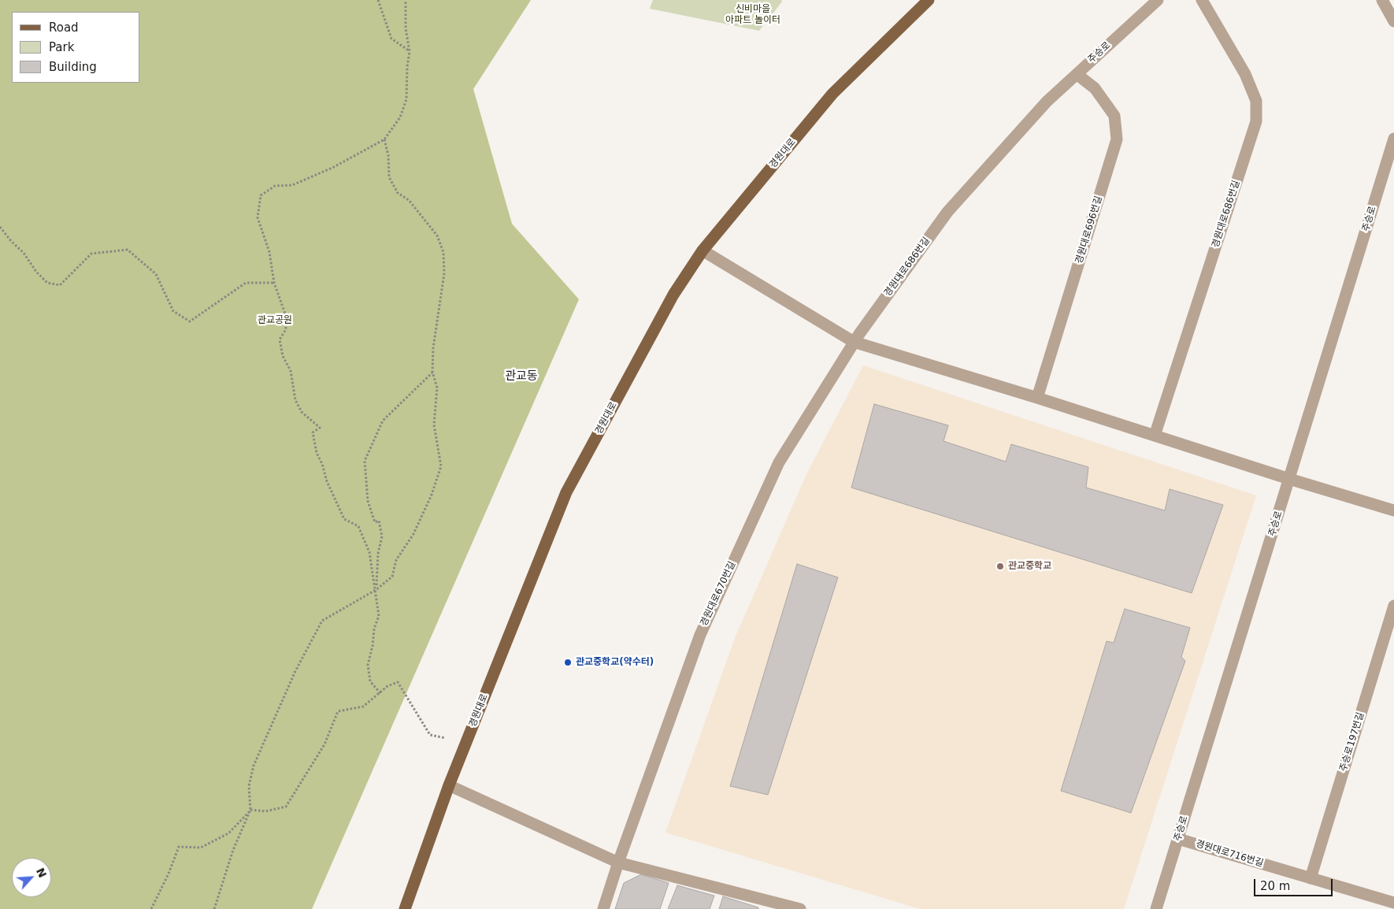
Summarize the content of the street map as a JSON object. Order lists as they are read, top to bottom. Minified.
{"streets":{"main road":["경원대로"],"street":["주승로","경원대로686번길","경원대로696번길","경원대로670번길","주승로197번길","경원대로716번길"]},"crossings":[["주승로","경원대로686번길"],["주승로","경원대로696번길"],["주승로","경원대로716번길"],["경원대로686번길","경원대로696번길"],["경원대로686번길","경원대로670번길"],["주승로197번길","경원대로716번길"]],"districts":["관교동"],"parks":["신비마을 아파트 놀이터","관교공원"],"places":["관교중학교","관교중학교(약수터)"],"legend":["Road","Park","Building"],"scale_bar":"20 m","north":"top right"}
